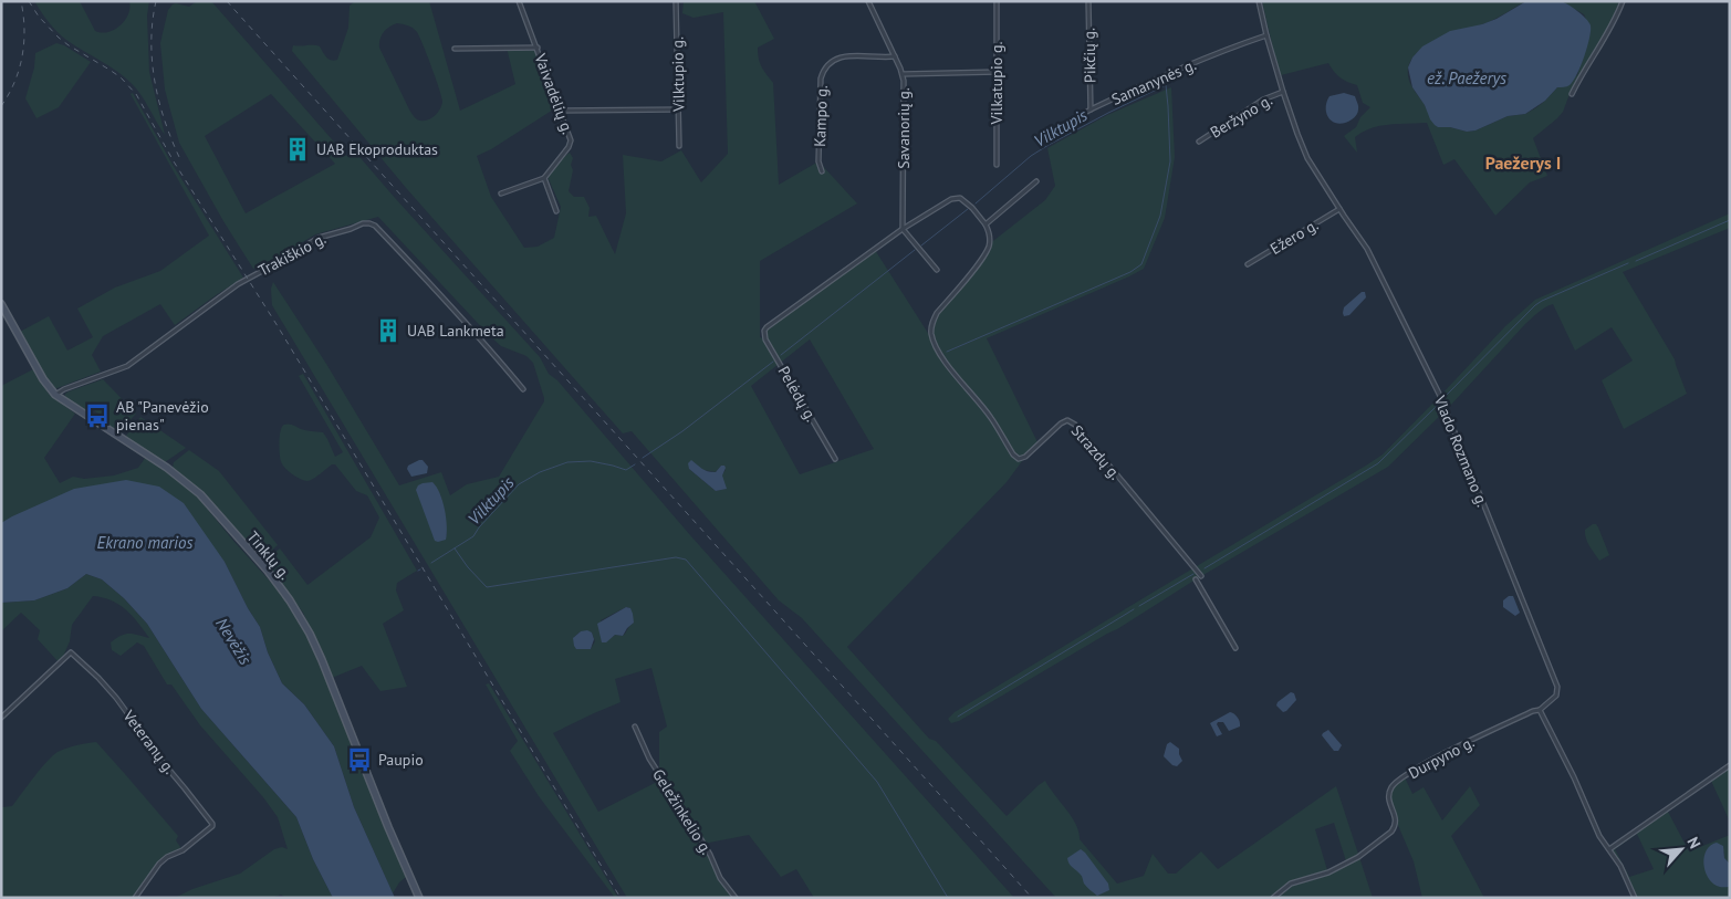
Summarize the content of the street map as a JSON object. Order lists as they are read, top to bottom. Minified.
{"streets":{"main road":["Tinklų g."],"street":["Pikčių g.","Vilktupio g.","Samanynės g.","Vilkatupio g.","Vaivadėlių g.","Kampo g.","Beržyno g.","Savanorių g.","Ežero g.","Trakiškio g.","Pelėdų g.","Vlado Rozmano g.","Strazdų g.","Veteranų g.","Durpyno g.","Geležinkelio g."]},"crossings":[["Pikčių g.","Samanynės g."],["Samanynės g.","Vlado Rozmano g."],["Kampo g.","Savanorių g."],["Beržyno g.","Vlado Rozmano g."],["Savanorių g.","Pelėdų g."],["Ežero g.","Vlado Rozmano g."],["Trakiškio g.","Tinklų g."],["Vlado Rozmano g.","Durpyno g."]],"districts":["Paežerys I"],"water":["ež. Paežerys","Vilktupis","Ekrano marios","Nevėžis"],"places":{"building":["UAB Ekoproduktas","UAB Lankmeta"],"bus stop":["AB \"Panevėžio pienas\"","Paupio"]},"north":"top right"}
